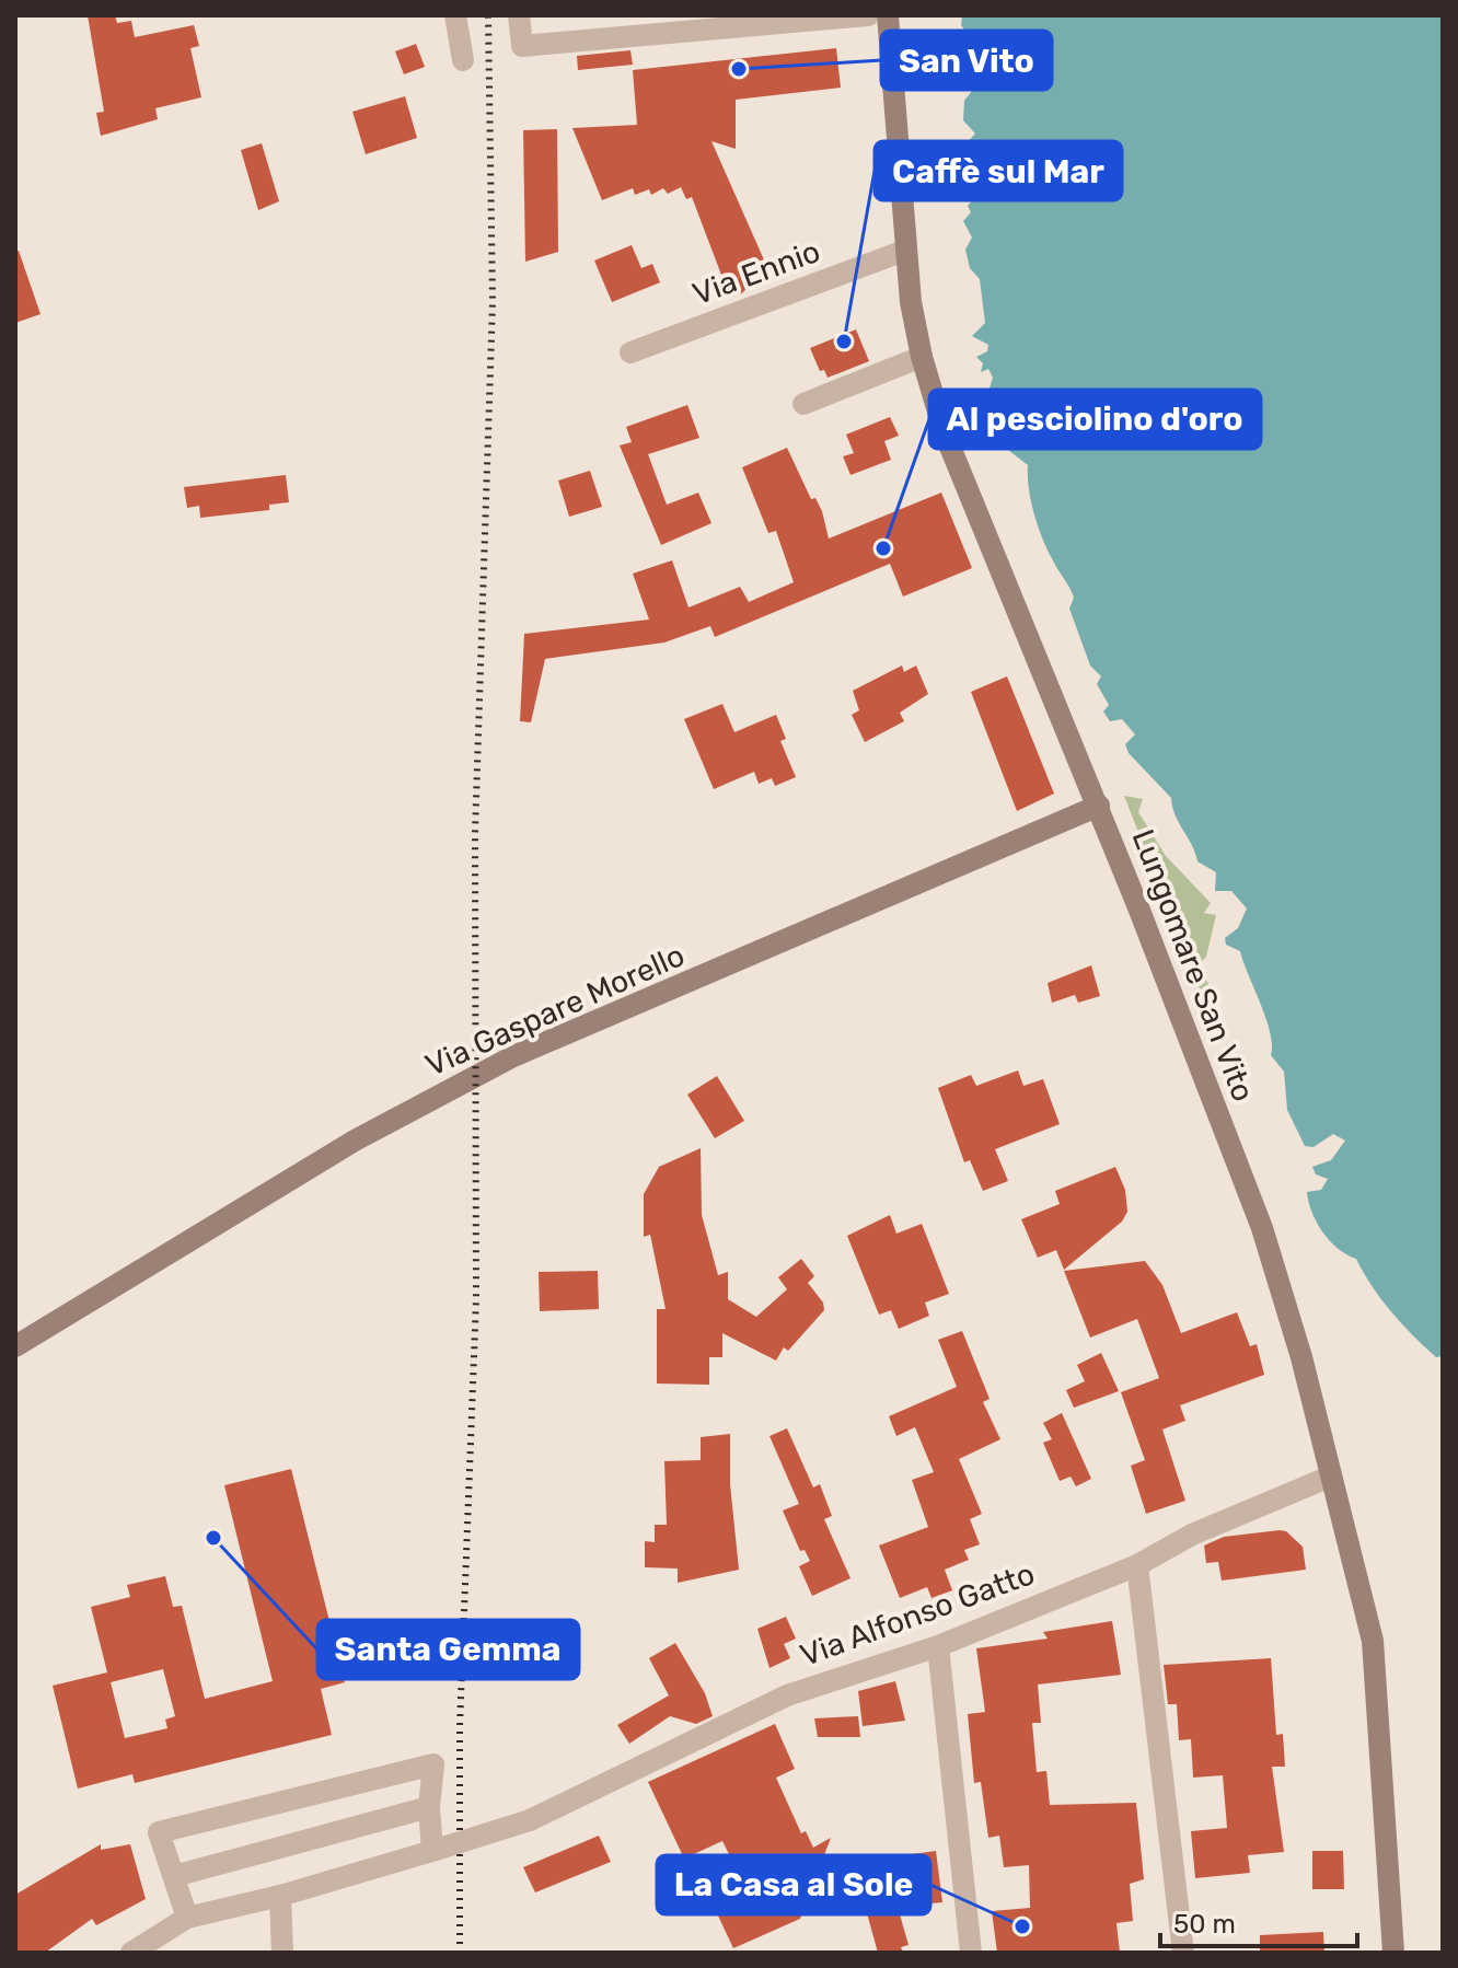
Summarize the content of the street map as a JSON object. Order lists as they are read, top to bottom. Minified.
{"streets":{"main road":["Lungomare San Vito","Via Gaspare Morello"],"street":["Via Ennio","Via Alfonso Gatto"]},"crossings":[["Via Ennio","Lungomare San Vito"],["Lungomare San Vito","Via Gaspare Morello"],["Lungomare San Vito","Via Alfonso Gatto"]],"places":["San Vito","Caffè sul Mar","Al pesciolino d'oro","Santa Gemma","La Casa al Sole"],"scale_bar":"50 m"}
